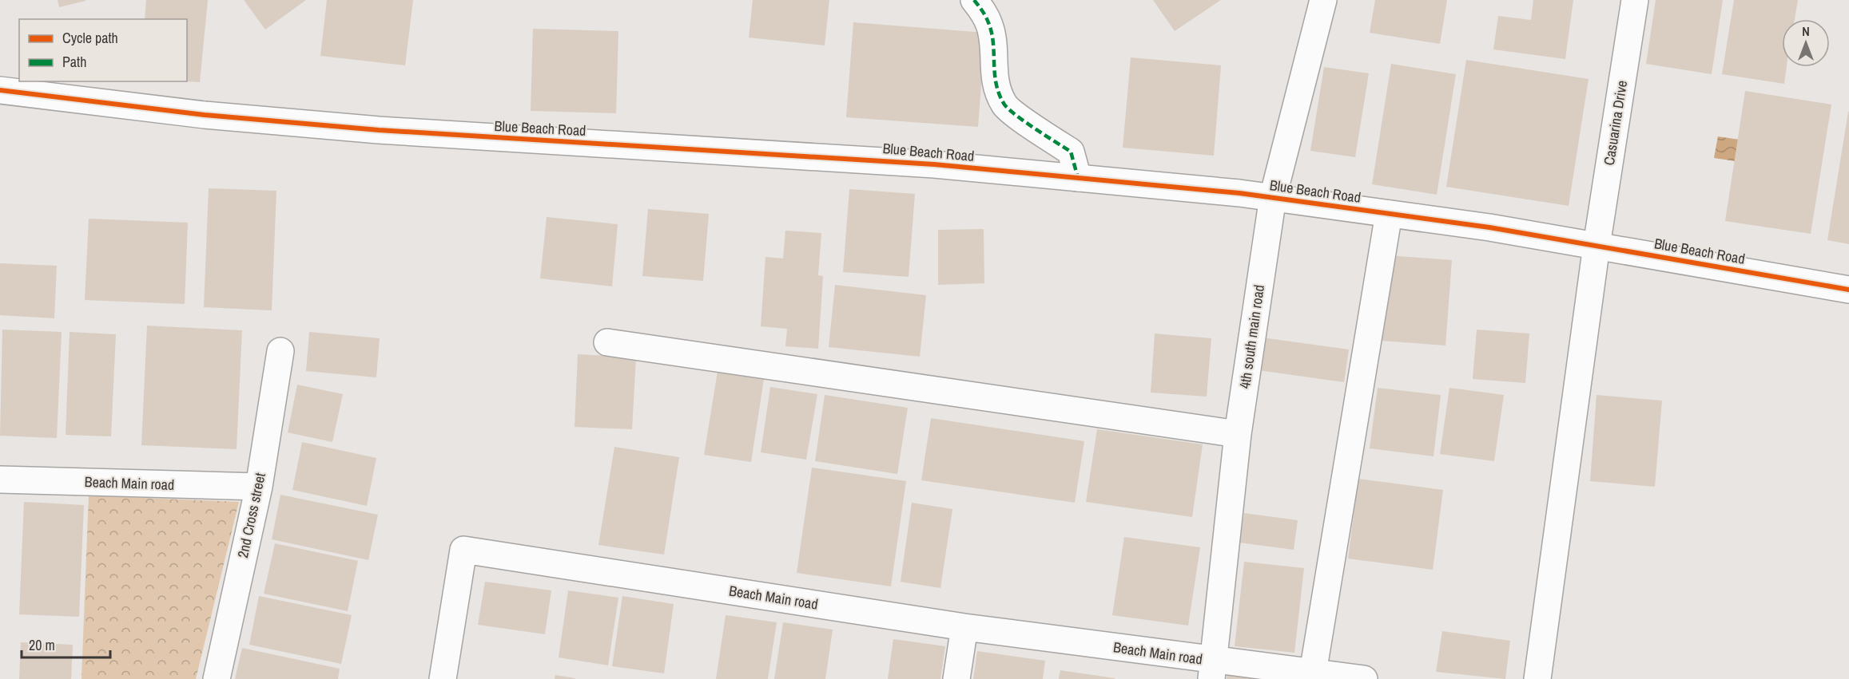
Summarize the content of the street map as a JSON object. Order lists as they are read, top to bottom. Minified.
{"streets":{"street":["Casuarina Drive","Blue Beach Road","4th south main road","Beach Main road","2nd Cross street"]},"crossings":[["Casuarina Drive","Blue Beach Road"],["Blue Beach Road","4th south main road"],["4th south main road","Beach Main road"],["Beach Main road","2nd Cross street"]],"legend":["Cycle path","Path"],"scale_bar":"20 m","north":"top"}
